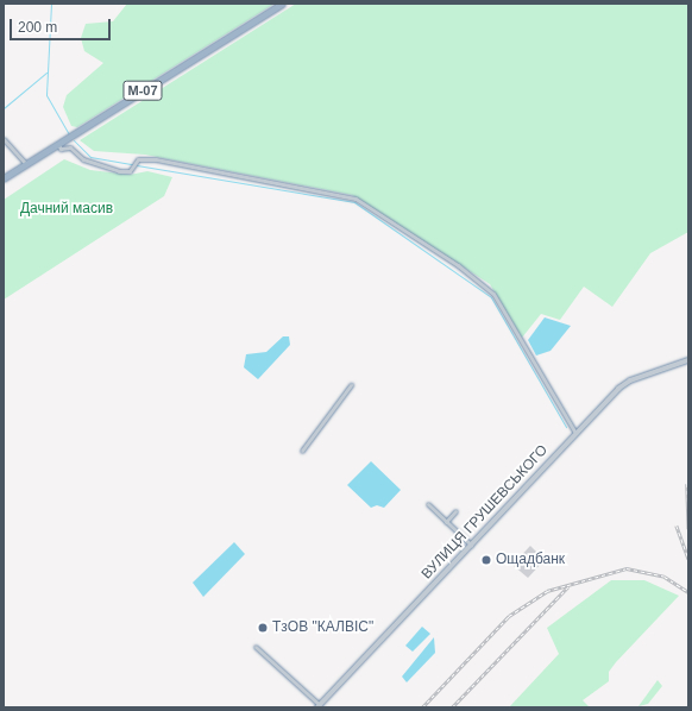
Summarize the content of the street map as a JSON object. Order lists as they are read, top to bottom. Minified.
{"streets":{"highway":["М-07"],"street":["ВУЛИЦЯ ГРУШЕВСЬКОГО"]},"parks":["Дачний масив"],"places":["Ощадбанк","ТзОВ \"КАЛВІС\""],"scale_bar":"200 m"}
